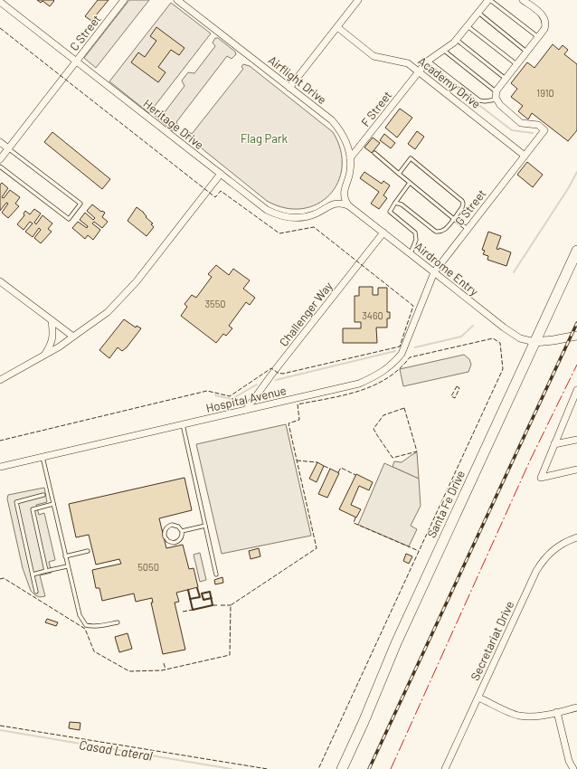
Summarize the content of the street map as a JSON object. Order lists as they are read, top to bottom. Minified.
{"streets":{"main road":["Santa Fe Drive"],"street":["C Street","Airflight Drive","Academy Drive","F Street","Heritage Drive","G Street","Airdrome Entry","Challenger Way","Hospital Avenue","Secretariat Drive"]},"crossings":[["C Street","Heritage Drive"],["Airflight Drive","F Street"],["Airflight Drive","Heritage Drive"],["Airflight Drive","Airdrome Entry"],["Academy Drive","F Street"],["Academy Drive","G Street"],["Heritage Drive","Airdrome Entry"],["G Street","Airdrome Entry"],["G Street","Hospital Avenue"],["Airdrome Entry","Challenger Way"],["Airdrome Entry","Hospital Avenue"],["Airdrome Entry","Santa Fe Drive"],["Challenger Way","Hospital Avenue"]],"water":["Casad Lateral"],"parks":["Flag Park"],"house_numbers":["1910","3550","3460","5050"]}
